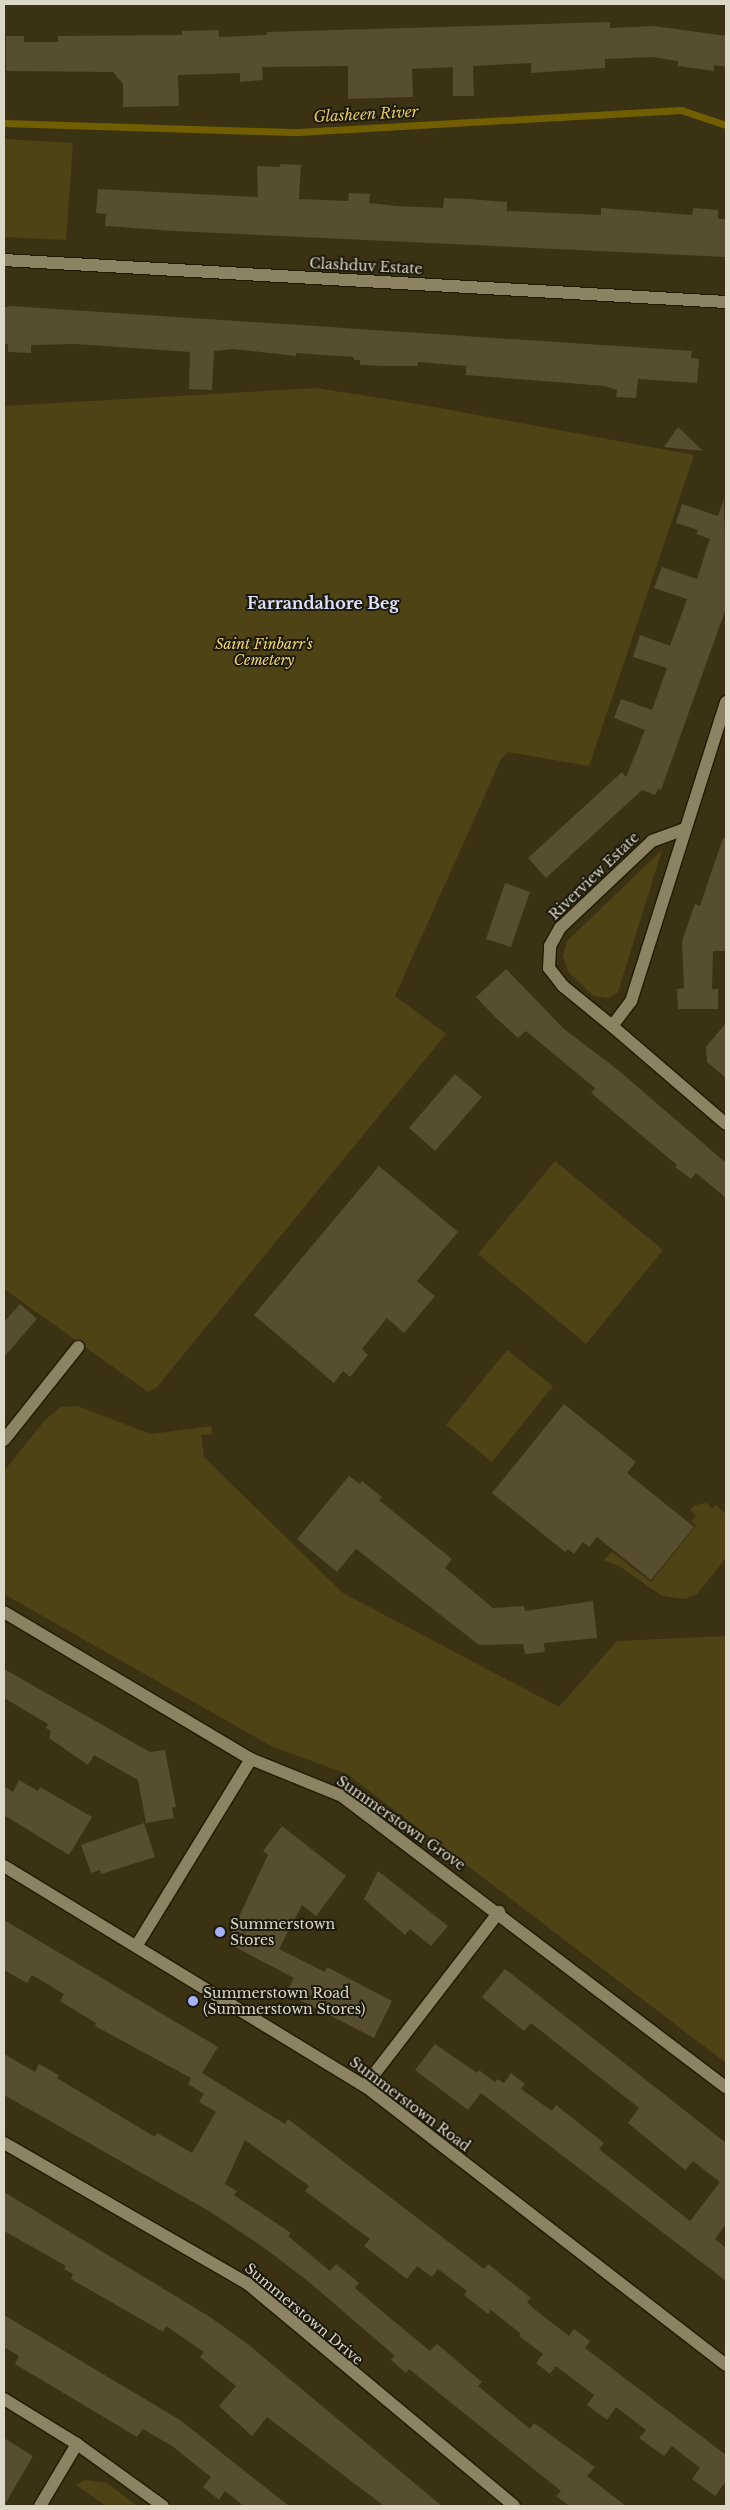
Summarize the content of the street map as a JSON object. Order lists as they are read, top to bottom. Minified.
{"streets":{"street":["Clashduv Estate","Riverview Estate","Summerstown Grove","Summerstown Road","Summerstown Drive"]},"districts":["Farrandahore Beg"],"water":["Glasheen River"],"parks":["Saint Finbarr's Cemetery"],"places":["Summerstown Stores","Summerstown Road (Summerstown Stores)"]}
